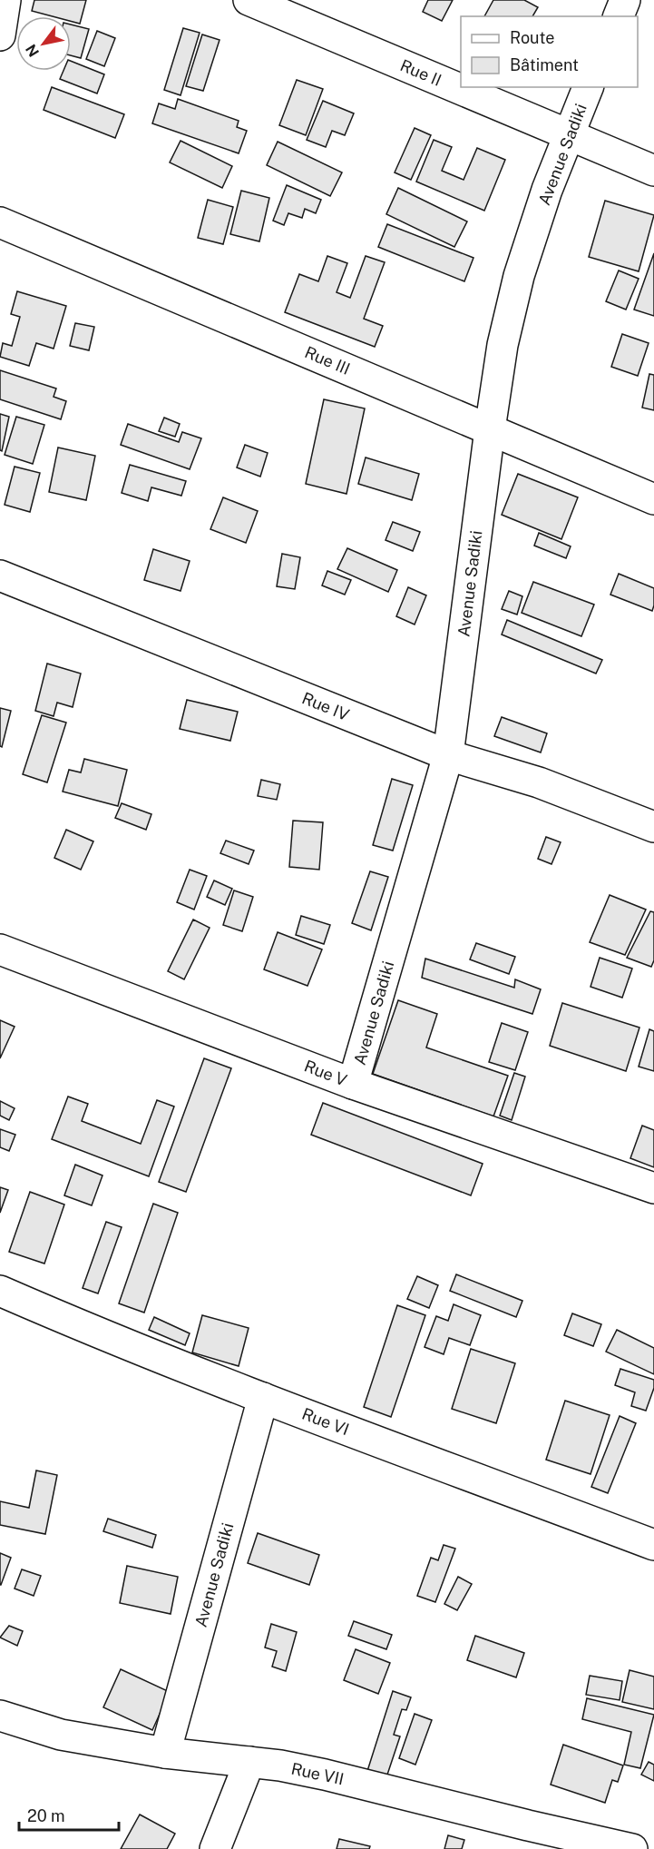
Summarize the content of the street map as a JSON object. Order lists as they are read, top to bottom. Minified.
{"streets":{"street":["Rue II","Avenue Sadiki","Rue III","Rue IV","Rue V","Rue VI","Rue VII"]},"crossings":[["Rue II","Avenue Sadiki"],["Avenue Sadiki","Rue III"],["Avenue Sadiki","Rue IV"],["Avenue Sadiki","Rue V"],["Avenue Sadiki","Rue VI"],["Avenue Sadiki","Rue VII"]],"legend":["Route","Bâtiment"],"scale_bar":"20 m","north":"bottom left"}
